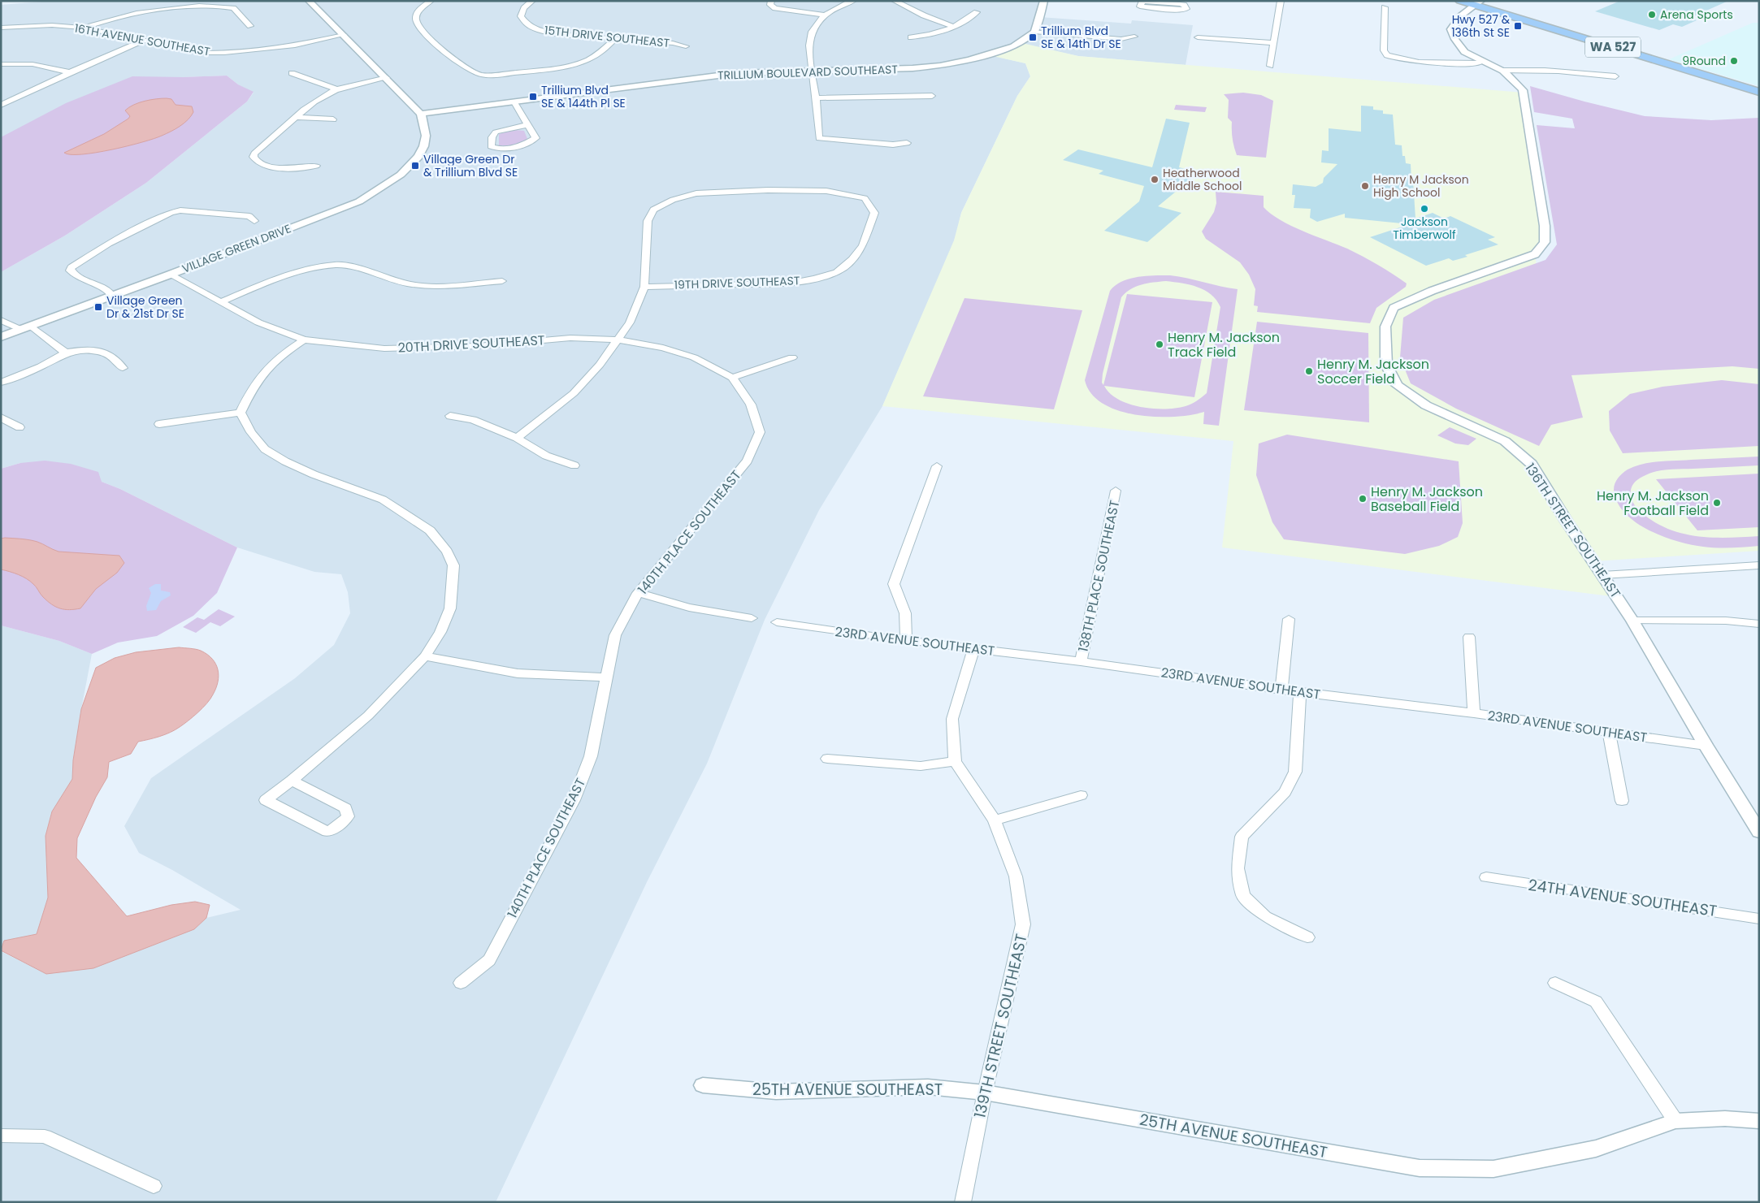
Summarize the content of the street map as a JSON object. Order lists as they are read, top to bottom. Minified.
{"streets":{"main road":["WA 527"],"street":["15TH DRIVE SOUTHEAST","16TH AVENUE SOUTHEAST","TRILLIUM BOULEVARD SOUTHEAST","VILLAGE GREEN DRIVE","19TH DRIVE SOUTHEAST","20TH DRIVE SOUTHEAST","136TH STREET SOUTHEAST","140TH PLACE SOUTHEAST","138TH PLACE SOUTHEAST","23RD AVENUE SOUTHEAST","24TH AVENUE SOUTHEAST","139TH STREET SOUTHEAST","25TH AVENUE SOUTHEAST"]},"crossings":[["WA 527","136TH STREET SOUTHEAST"],["TRILLIUM BOULEVARD SOUTHEAST","VILLAGE GREEN DRIVE"],["VILLAGE GREEN DRIVE","20TH DRIVE SOUTHEAST"],["20TH DRIVE SOUTHEAST","140TH PLACE SOUTHEAST"],["136TH STREET SOUTHEAST","23RD AVENUE SOUTHEAST"],["138TH PLACE SOUTHEAST","23RD AVENUE SOUTHEAST"],["139TH STREET SOUTHEAST","25TH AVENUE SOUTHEAST"]],"places":{"other":["Arena Sports","9Round","Heatherwood Middle School","Henry M Jackson High School","Jackson Timberwolf","Henry M. Jackson Track Field","Henry M. Jackson Soccer Field","Henry M. Jackson Baseball Field","Henry M. Jackson Football Field"],"transit":["Hwy 527 & 136th St SE","Trillium Blvd SE & 14th Dr SE","Trillium Blvd SE & 144th Pl SE","Village Green Dr & Trillium Blvd SE","Village Green Dr & 21st Dr SE"]}}
